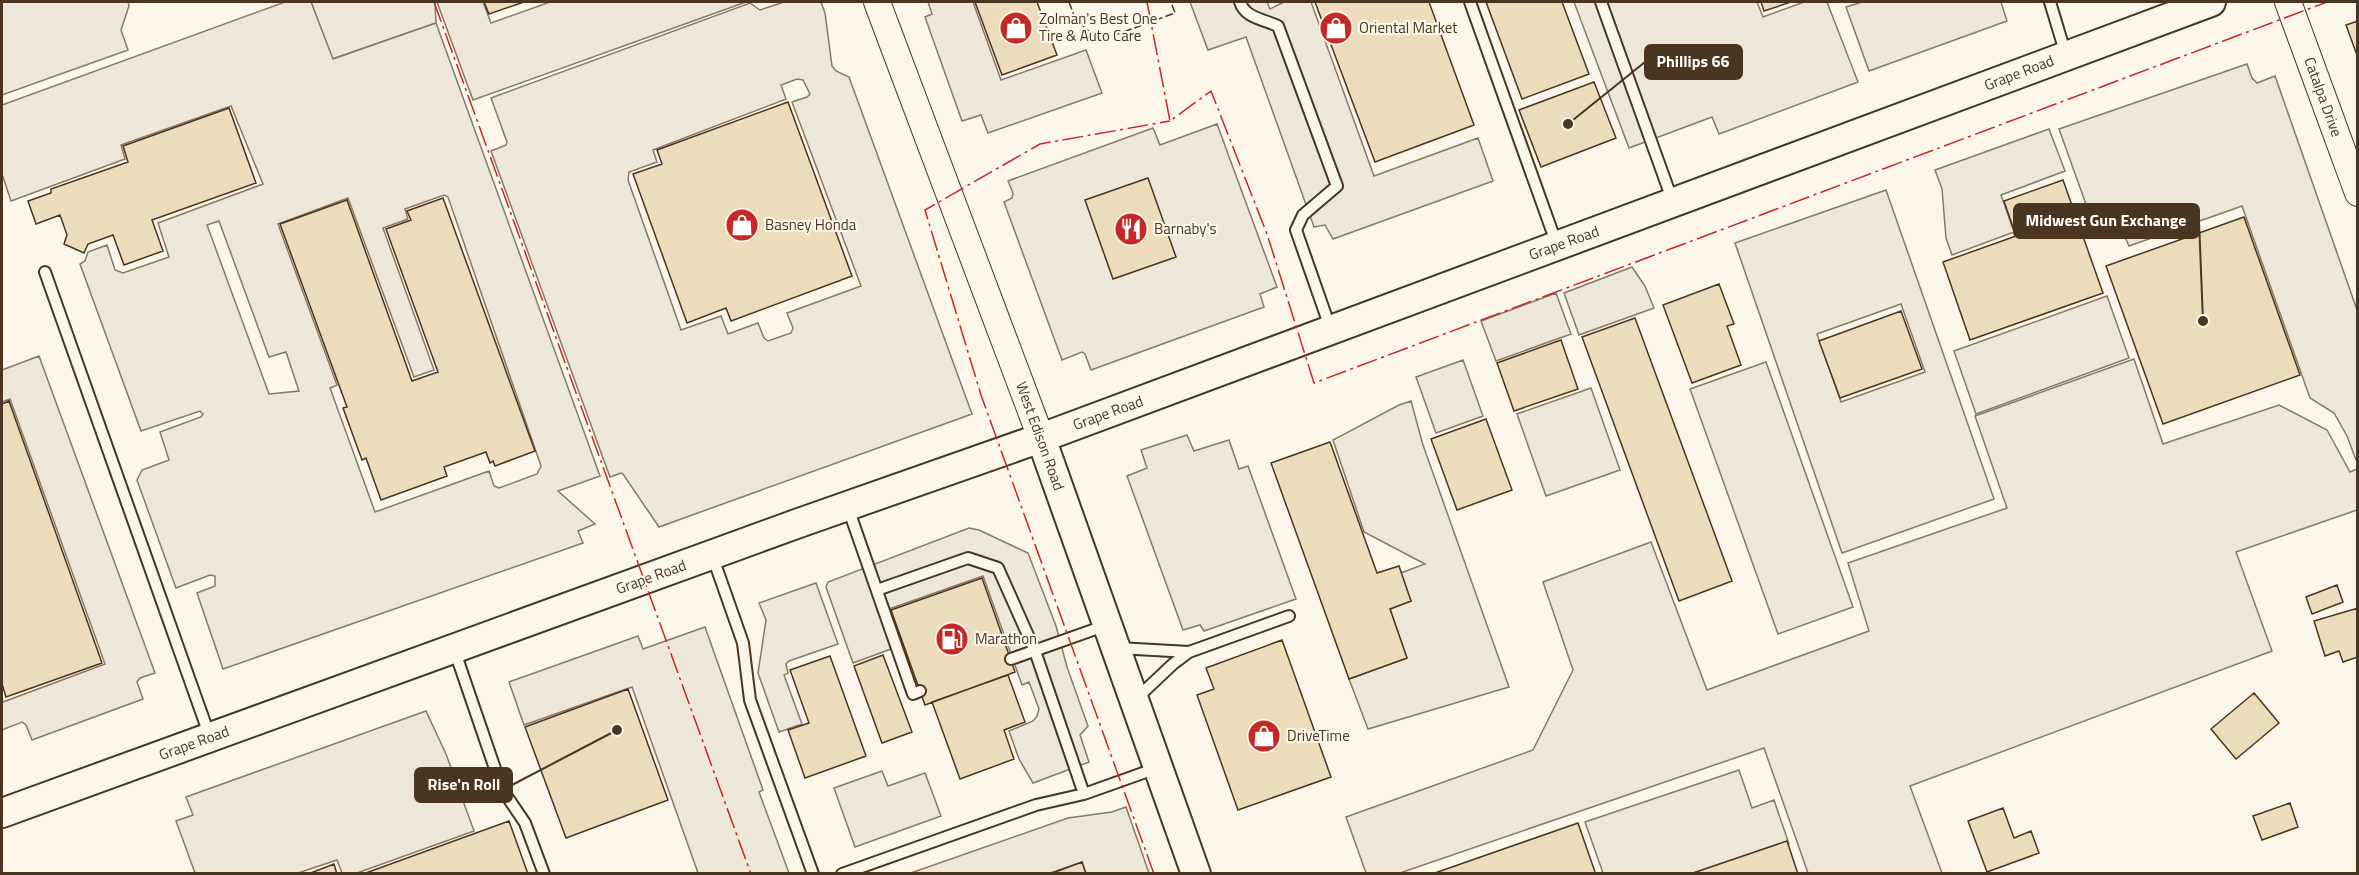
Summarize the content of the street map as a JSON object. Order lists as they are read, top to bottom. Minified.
{"streets":{"main road":["Grape Road","West Edison Road"],"street":["Catalpa Drive"]},"crossings":[["Grape Road","West Edison Road"]],"places":{"shop":["Zolman's Best One Tire & Auto Care","Oriental Market","Basney Honda","DriveTime"],"other":["Phillips 66","Midwest Gun Exchange","Rise'n Roll"],"restaurant":["Barnaby's"],"fuel station":["Marathon"]}}
